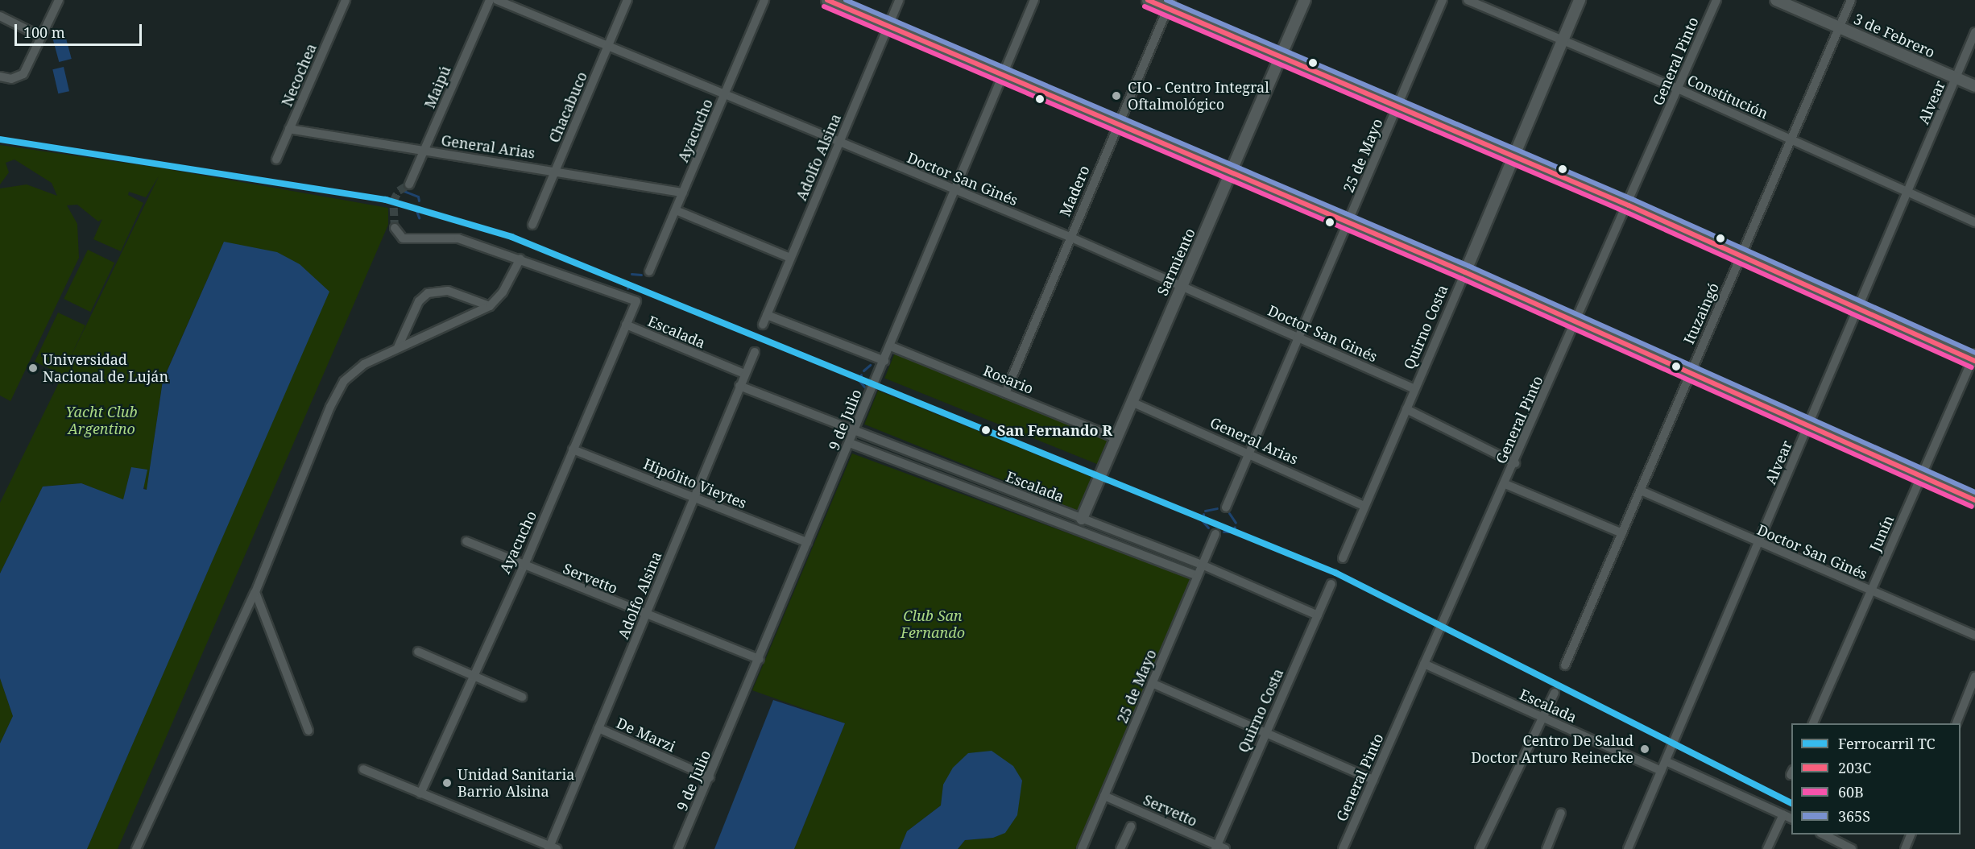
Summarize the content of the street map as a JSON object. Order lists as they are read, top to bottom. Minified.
{"streets":{"street":["3 de Febrero","General Pinto","Necochea","Maipú","Constitución","Alvear","Chacabuco","Ayacucho","General Arias","25 de Mayo","Adolfo Alsina","Doctor San Ginés","Madero","Sarmiento","Ituzaingó","Quirno Costa","Escalada","Rosario","9 de Julio","Hipólito Vieytes","Junín","Servetto","De Marzi"]},"crossings":[["3 de Febrero","Alvear"],["3 de Febrero","Ituzaingó"],["General Pinto","Constitución"],["General Pinto","Escalada"],["Necochea","General Arias"],["Maipú","General Arias"],["Constitución","Alvear"],["Constitución","Ituzaingó"],["Constitución","Quirno Costa"],["Alvear","Doctor San Ginés"],["Alvear","Escalada"],["Chacabuco","General Arias"],["Chacabuco","Doctor San Ginés"],["Ayacucho","General Arias"],["Ayacucho","Doctor San Ginés"],["Ayacucho","Escalada"],["Ayacucho","Hipólito Vieytes"],["Ayacucho","Servetto"],["General Arias","25 de Mayo"],["General Arias","Sarmiento"],["General Arias","Quirno Costa"],["25 de Mayo","Doctor San Ginés"],["25 de Mayo","Escalada"],["25 de Mayo","Servetto"],["Adolfo Alsina","Doctor San Ginés"],["Adolfo Alsina","Escalada"],["Adolfo Alsina","Hipólito Vieytes"],["Adolfo Alsina","Servetto"],["Adolfo Alsina","De Marzi"],["Doctor San Ginés","Madero"],["Doctor San Ginés","Sarmiento"],["Doctor San Ginés","Ituzaingó"],["Doctor San Ginés","Quirno Costa"],["Doctor San Ginés","9 de Julio"],["Doctor San Ginés","Junín"],["Madero","Rosario"],["Sarmiento","Escalada"],["Sarmiento","Rosario"],["Quirno Costa","Escalada"],["Quirno Costa","Servetto"],["Escalada","9 de Julio"],["Rosario","9 de Julio"],["9 de Julio","Hipólito Vieytes"],["9 de Julio","Servetto"],["9 de Julio","De Marzi"]],"parks":["Yacht Club Argentino","Club San Fernando"],"places":["CIO - Centro Integral Oftalmológico","Universidad Nacional de Luján","San Fernando R","Centro De Salud Doctor Arturo Reinecke","Unidad Sanitaria Barrio Alsina"],"lines":["transit line 203C","transit line 365S","transit line 60B","rail line TC"],"legend":["Ferrocarril TC","203C","60B","365S"],"scale_bar":"100 m"}
